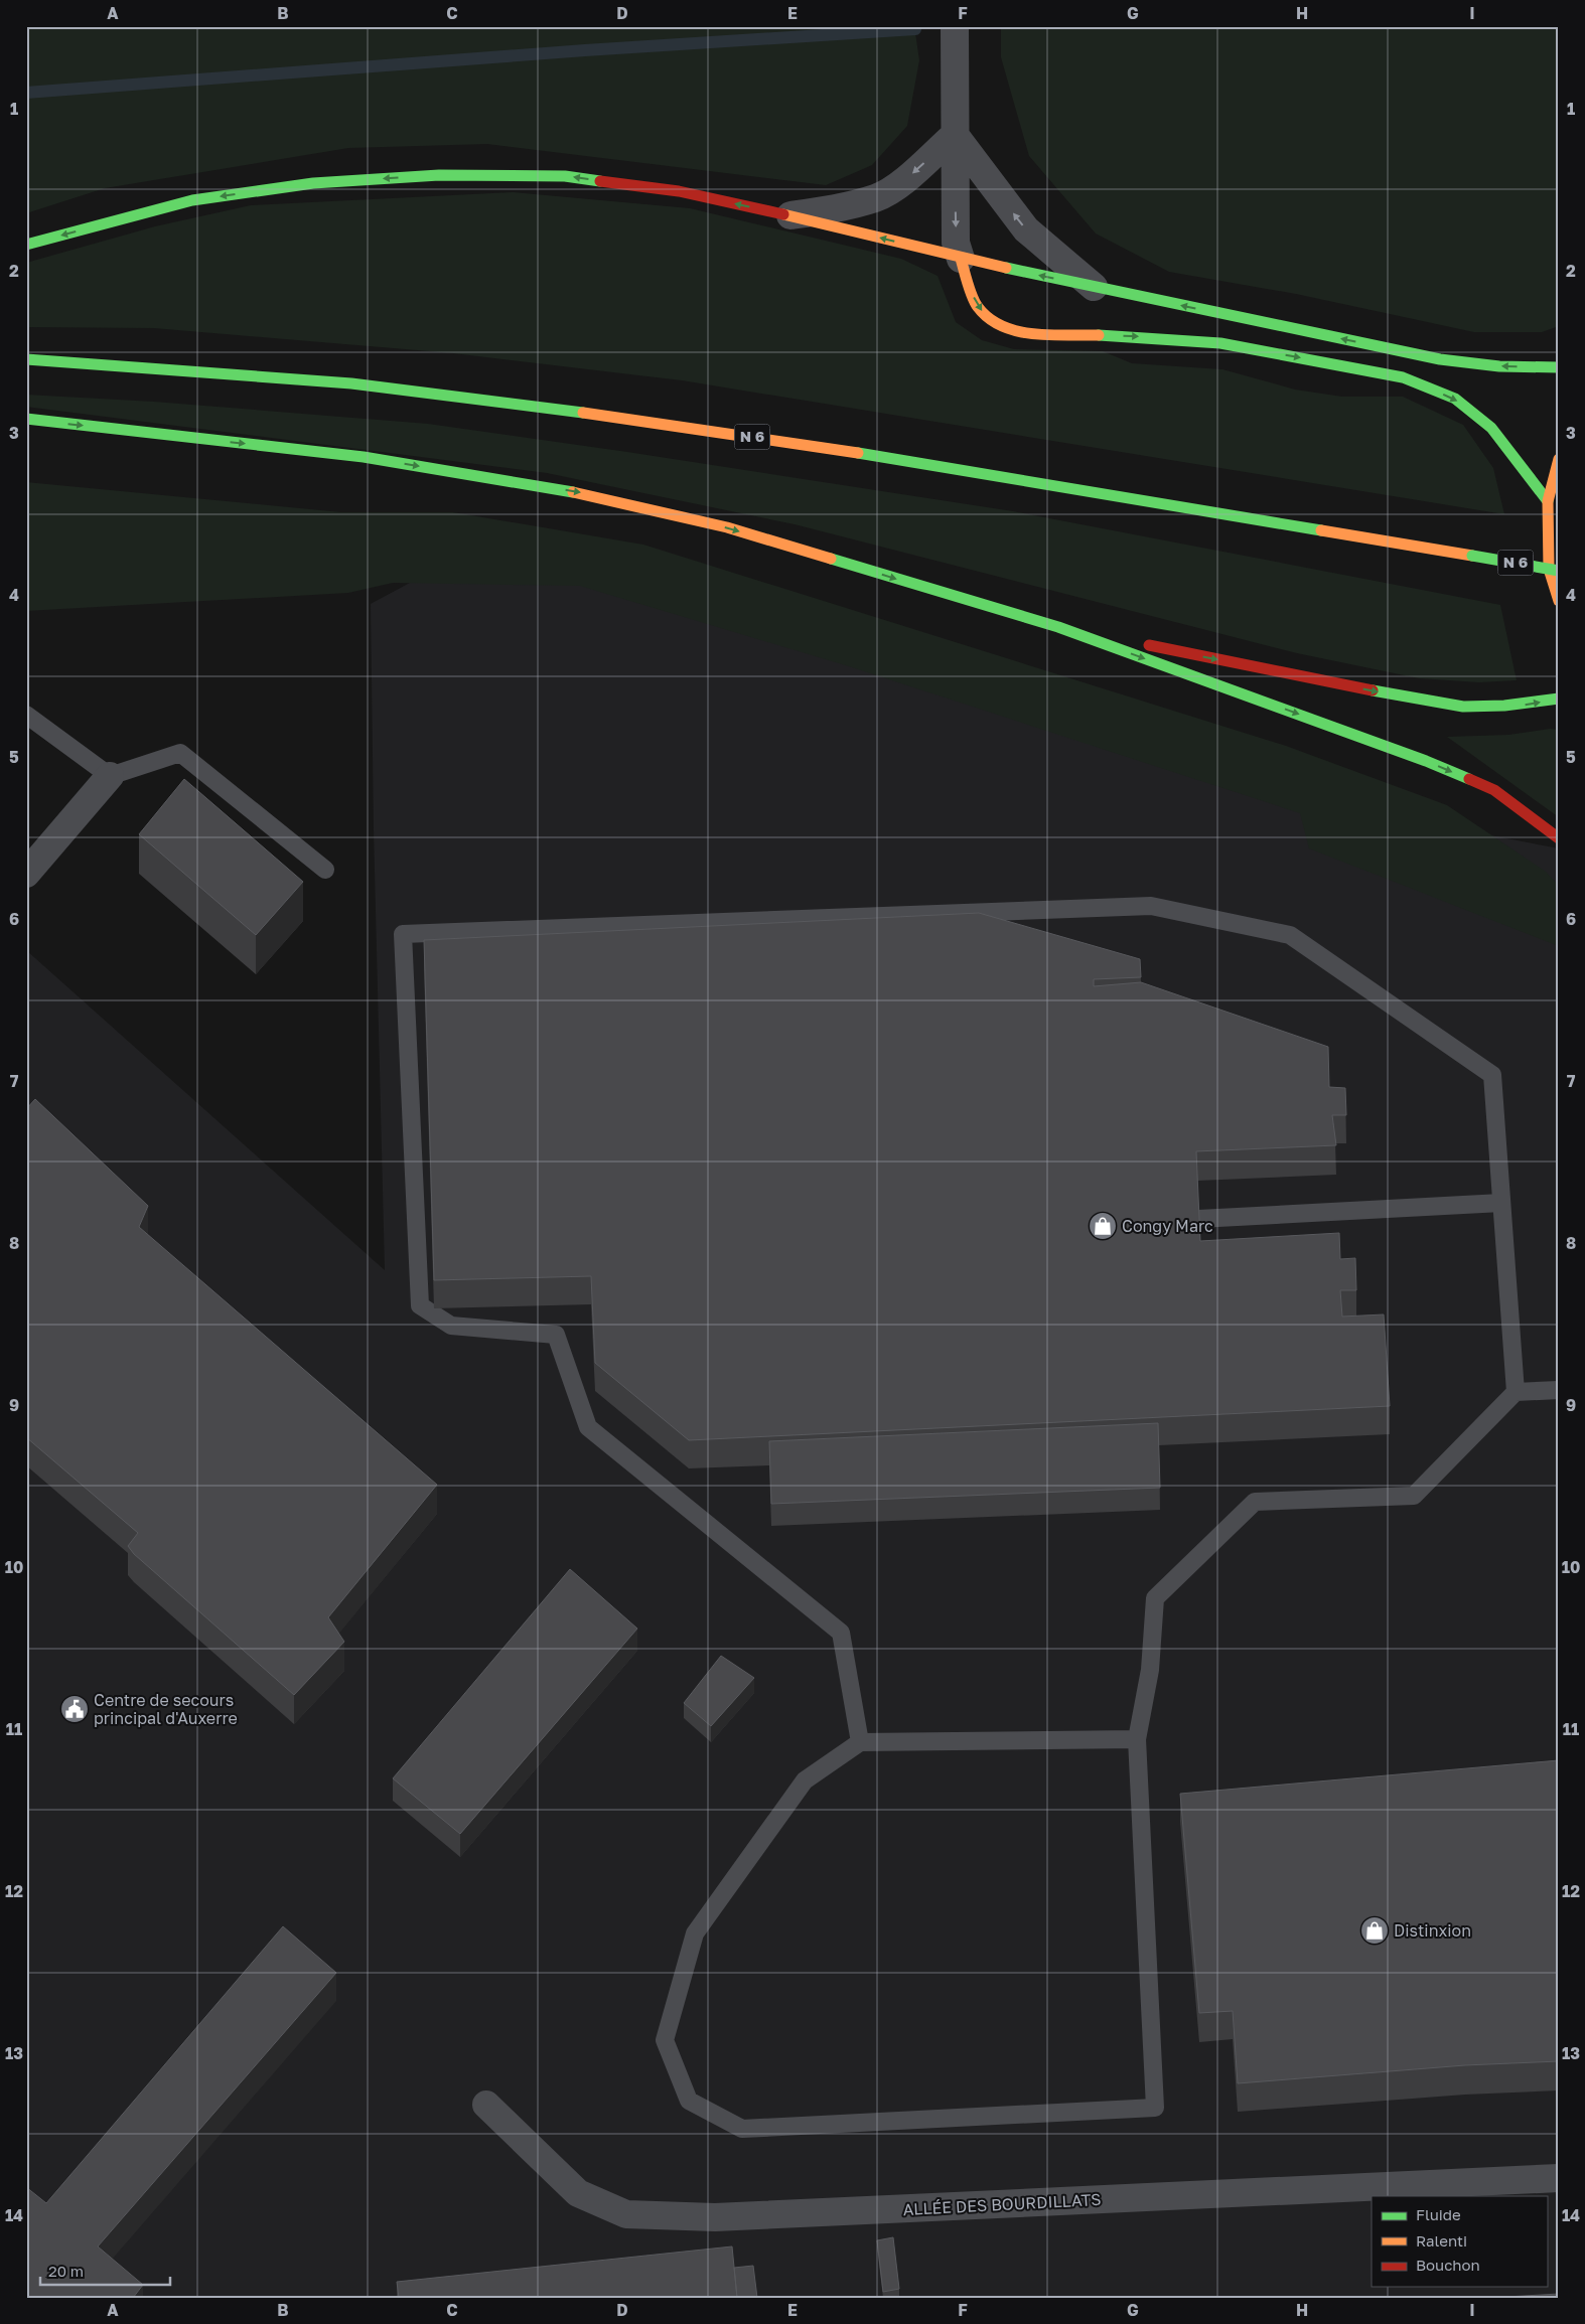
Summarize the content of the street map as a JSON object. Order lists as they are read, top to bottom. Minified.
{"streets":{"main road":["N 6"],"street":["ALLÉE DES BOURDILLATS"]},"places":{"shop":["Congy Marc","Distinxion"],"public building":["Centre de secours principal d'Auxerre"]},"legend":["Fluide","Ralenti","Bouchon"],"scale_bar":"20 m","grid":{"columns":["A","B","C","D","E","F","G","H","I"],"rows":["1","2","3","4","5","6","7","8","9","10","11","12","13","14"]}}
